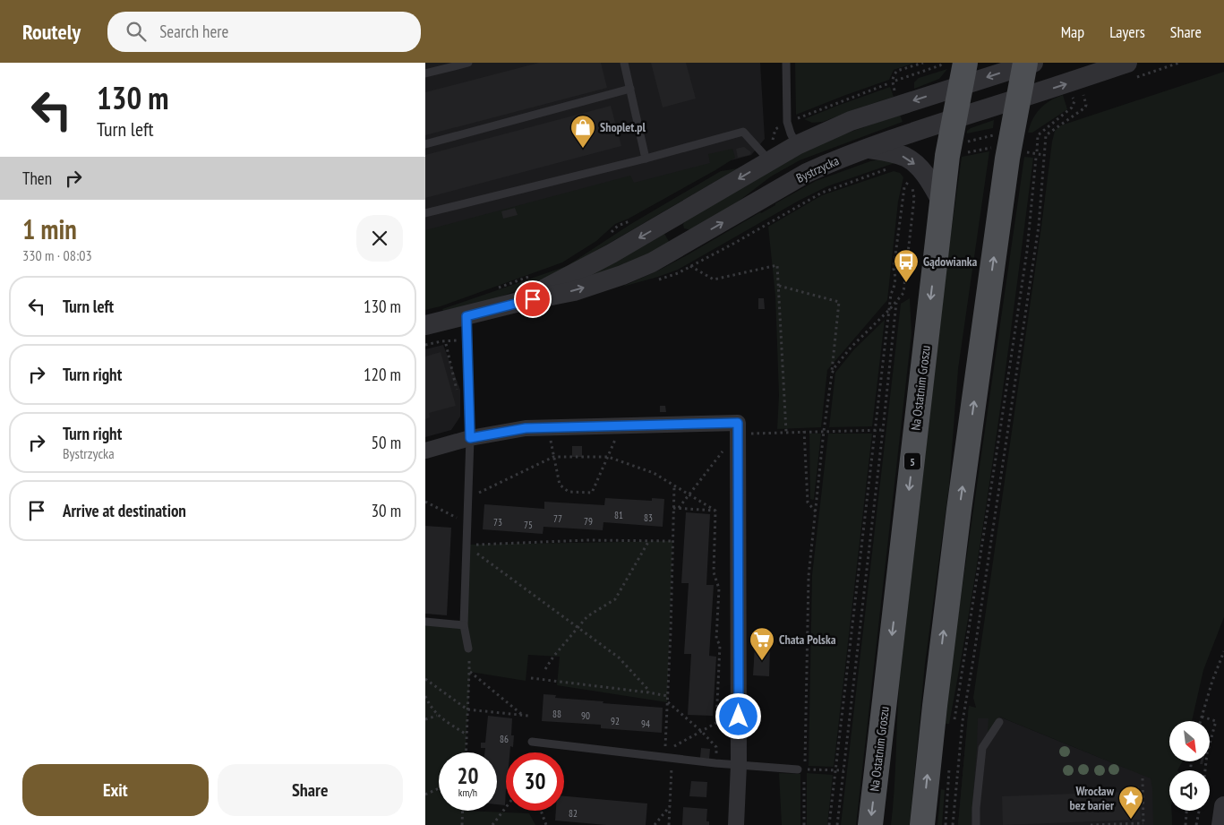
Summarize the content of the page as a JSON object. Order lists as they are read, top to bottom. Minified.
{"streets":{"main road":["Na Ostatnim Groszu","5"],"street":["Bystrzycka"]},"crossings":[["Bystrzycka","Na Ostatnim Groszu"]],"places":{"shop":["Shoplet.pl"],"bus stop":["Gądowianka"],"supermarket":["Chata Polska"],"place":["Wrocław bez barier"]},"house_numbers":["81","83","77","79","73","75","88","90","92","94","86","82"],"north":"bottom right","page":{"header":"Routely","search":"Search here","nav":["Map","Layers","Share"],"turn":["130 m","Turn left"],"then":"Then","heading":["1 min","330 m · 08:03"],"list":[{"name":"Turn left","value":"130 m"},{"name":"Turn right","value":"120 m"},{"name":"Turn right","note":"Bystrzycka","value":"50 m"},{"name":"Arrive at destination","value":"30 m"}],"speed":"20 km/h","limit":"30","buttons":["Exit","Share"]}}
